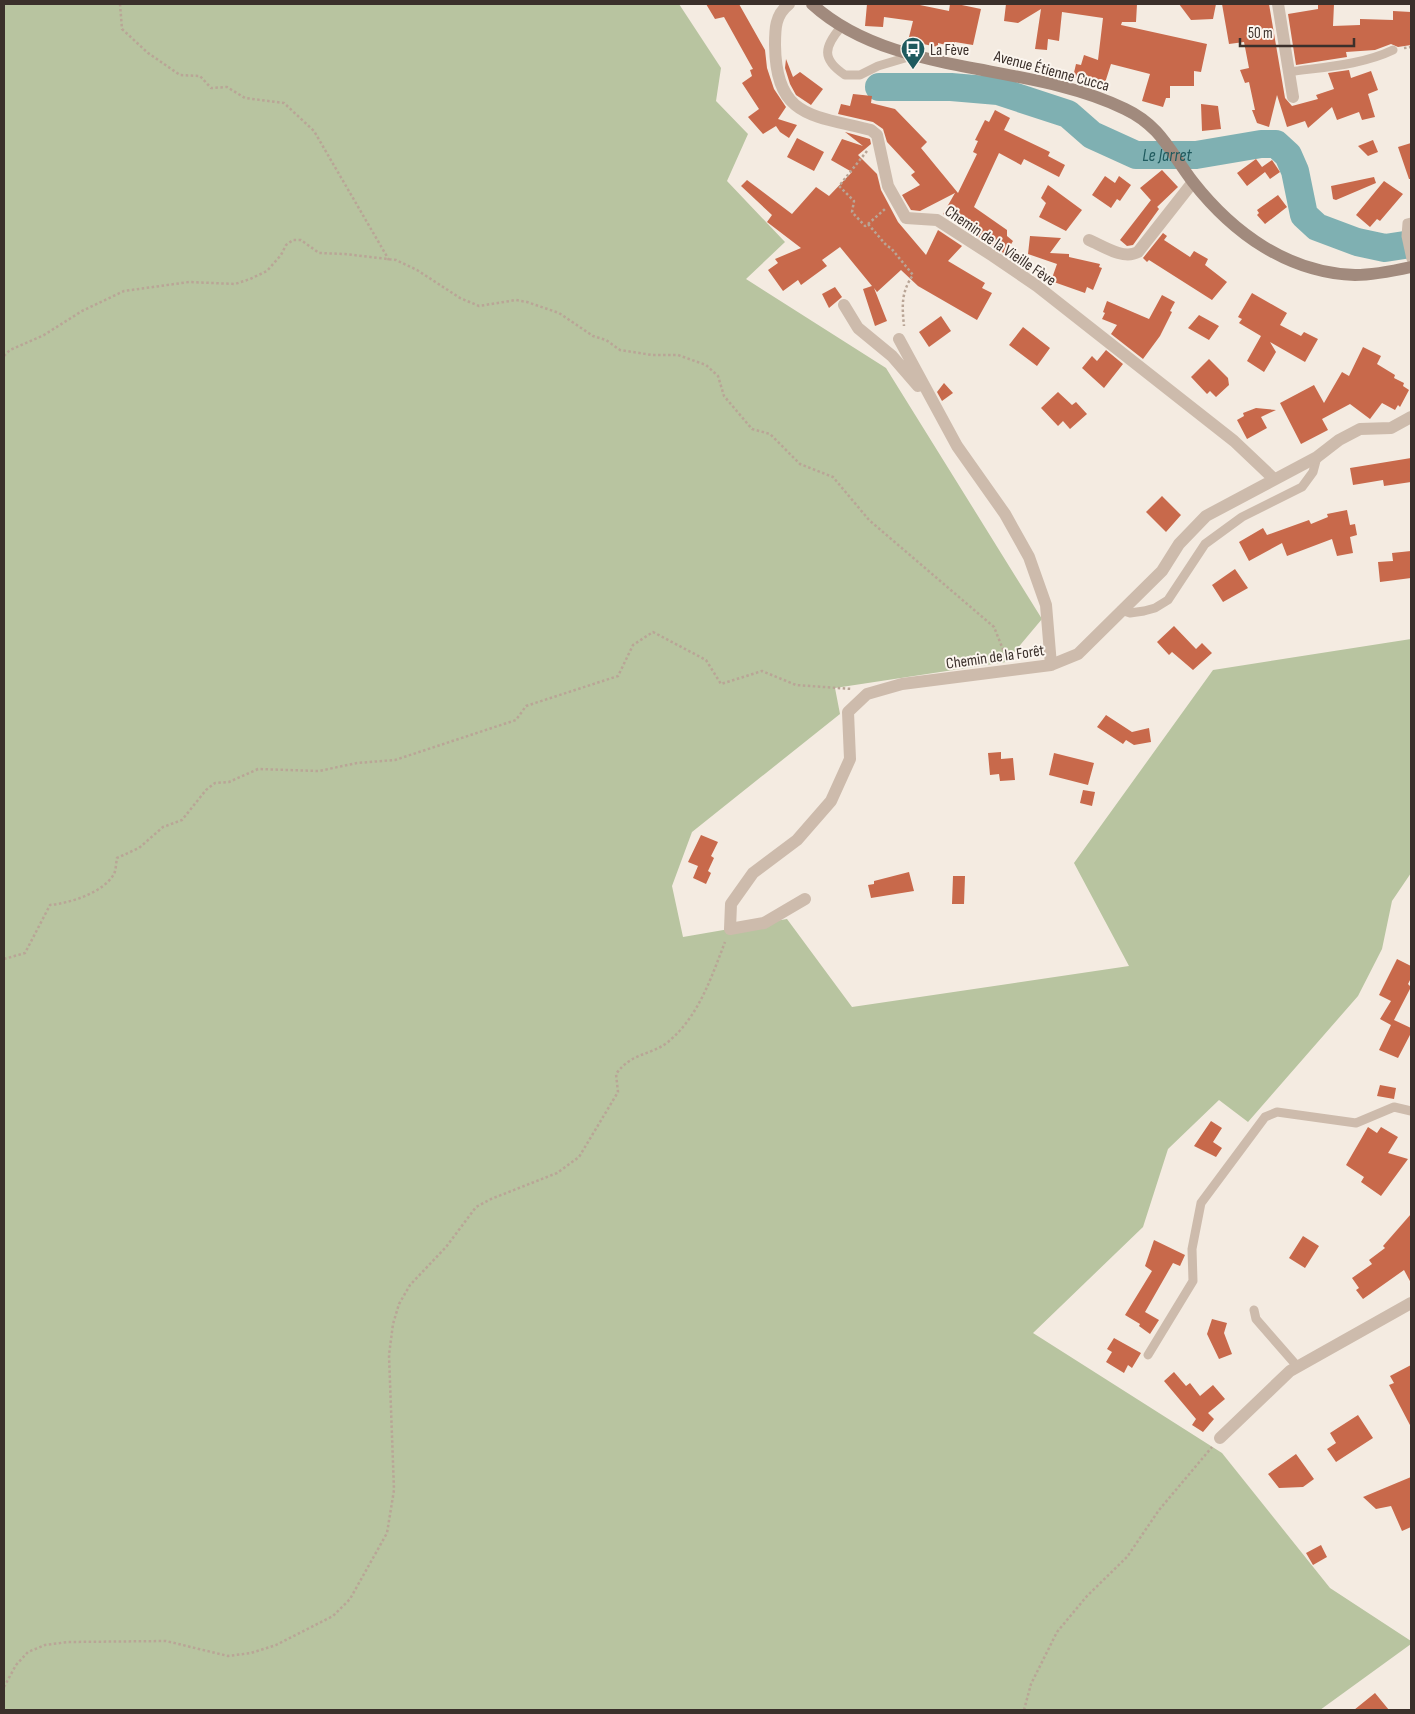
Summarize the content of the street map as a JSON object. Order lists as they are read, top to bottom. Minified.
{"streets":{"main road":["Avenue Étienne Cucca"],"street":["Chemin de la Vieille Fève","Chemin de la Forêt"]},"crossings":[["Chemin de la Vieille Fève","Chemin de la Forêt"]],"water":["Le Jarret"],"places":{"bus stop":["La Fève"]},"scale_bar":"50 m"}
